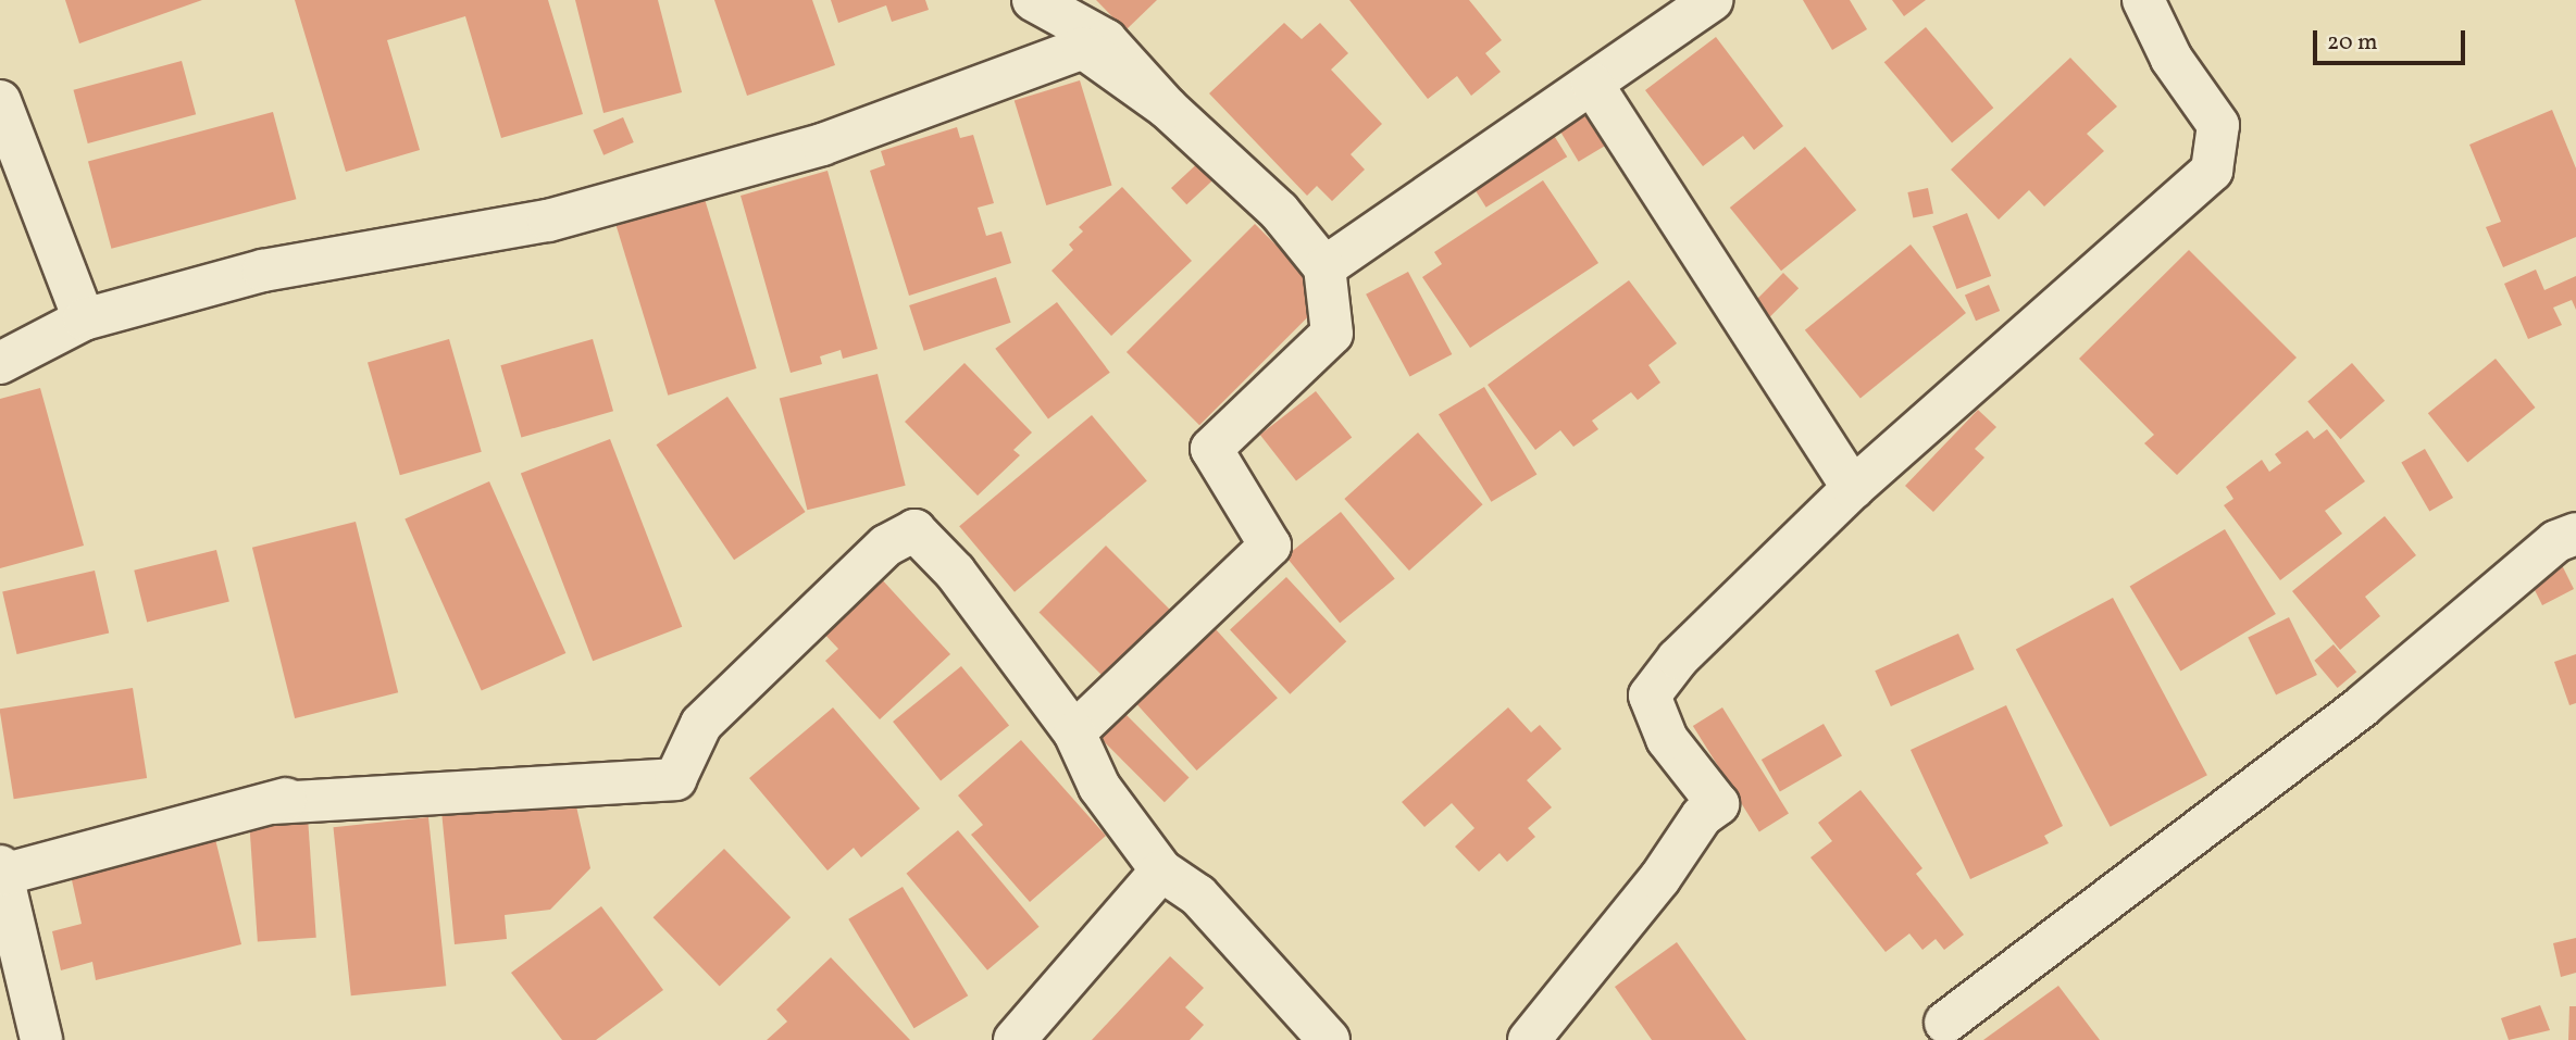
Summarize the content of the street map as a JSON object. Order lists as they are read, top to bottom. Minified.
{"scale_bar":"20 m"}
